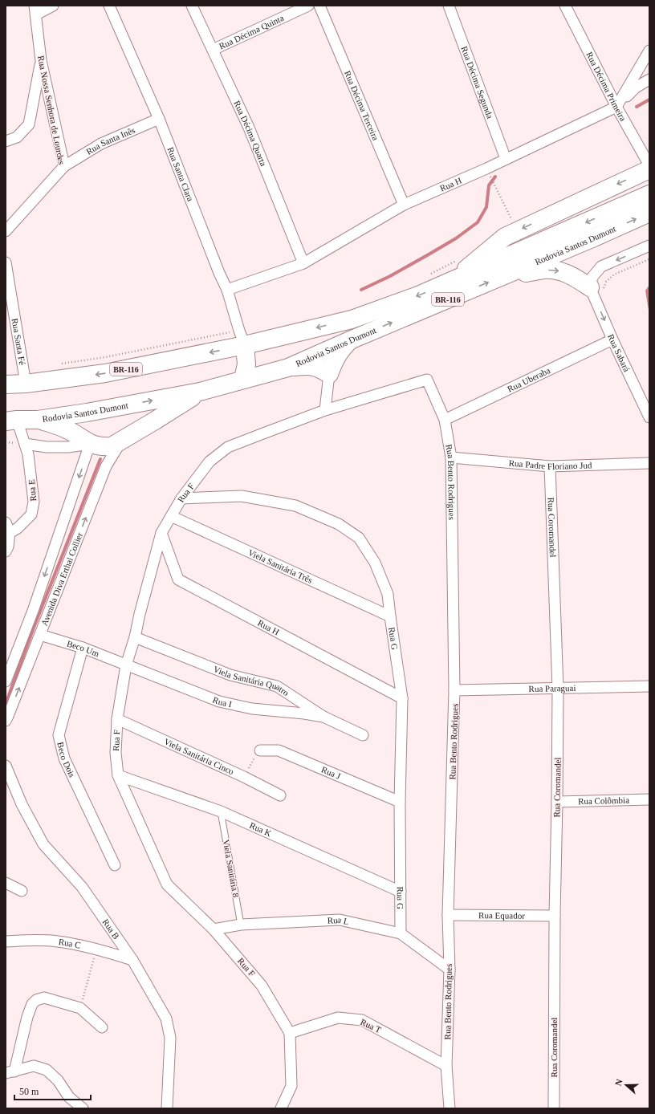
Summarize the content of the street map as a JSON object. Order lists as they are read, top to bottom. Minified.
{"streets":{"highway":["Rodovia Santos Dumont","BR-116"],"street":["Rua Décima Quinta","Rua Décima Segunda","Rua Décima Primeira","Rua Décima Terceira","Rua Nossa Senhora de Lourdes","Rua Décima Quarta","Rua Santa Inês","Rua Santa Clara","Rua H","Rua Santa Fé","Rua Sabará","Rua Uberaba","Rua Padre Floriano Jud","Rua Bento Rodrigues","Rua E","Rua F","Rua Coromandel","Viela Sanitária Três","Avenida Diva Erthal Collier","Rua G","Beco Um","Viela Sanitária Quatro","Rua Paraguai","Rua I","Viela Sanitária Cinco","Beco Dois","Rua J","Rua Colômbia","Rua K","Rua Equador","Rua L","Rua B","Rua C","Rua T"],"lane":["Viela Sanitária 8"]},"crossings":[["Rua Décima Quinta","Rua Décima Quarta"],["Rua Décima Segunda","Rua H"],["Rua Décima Primeira","Rua H"],["Rua Décima Terceira","Rua H"],["Rua Nossa Senhora de Lourdes","Rua Santa Inês"],["Rua Décima Quarta","Rua H"],["Rua Santa Inês","Rua Santa Clara"],["Rua Santa Clara","Rua H"],["Rua Santa Clara","Rodovia Santos Dumont"],["Rua H","Rua F"],["Rua H","Rua G"],["Rodovia Santos Dumont","Rua Santa Fé"],["Rodovia Santos Dumont","Rua E"],["Rua Sabará","Rua Uberaba"],["Rua Uberaba","Rua Bento Rodrigues"],["Rua Padre Floriano Jud","Rua Bento Rodrigues"],["Rua Padre Floriano Jud","Rua Coromandel"],["Rua Bento Rodrigues","Rua F"],["Rua Bento Rodrigues","Rua Paraguai"],["Rua Bento Rodrigues","Rua Equador"],["Rua Bento Rodrigues","Rua L"],["Rua Bento Rodrigues","Rua T"],["Rua F","Viela Sanitária Três"],["Rua F","Rua G"],["Rua F","Beco Um"],["Rua F","Viela Sanitária Quatro"],["Rua F","Rua I"],["Rua F","Viela Sanitária Cinco"],["Rua F","Rua K"],["Rua F","Rua L"],["Rua F","Rua T"],["Rua Coromandel","Rua Paraguai"],["Rua Coromandel","Rua Colômbia"],["Rua Coromandel","Rua Equador"],["Viela Sanitária Três","Rua G"],["Avenida Diva Erthal Collier","Beco Um"],["Rua G","Rua J"],["Rua G","Rua K"],["Rua G","Rua L"],["Beco Um","Rua I"],["Beco Um","Beco Dois"],["Viela Sanitária Quatro","Rua I"],["Rua K","Viela Sanitária 8"],["Viela Sanitária 8","Rua L"],["Rua B","Rua C"]],"one_way":["Rua Sabará"],"scale_bar":"50 m","north":"left"}
